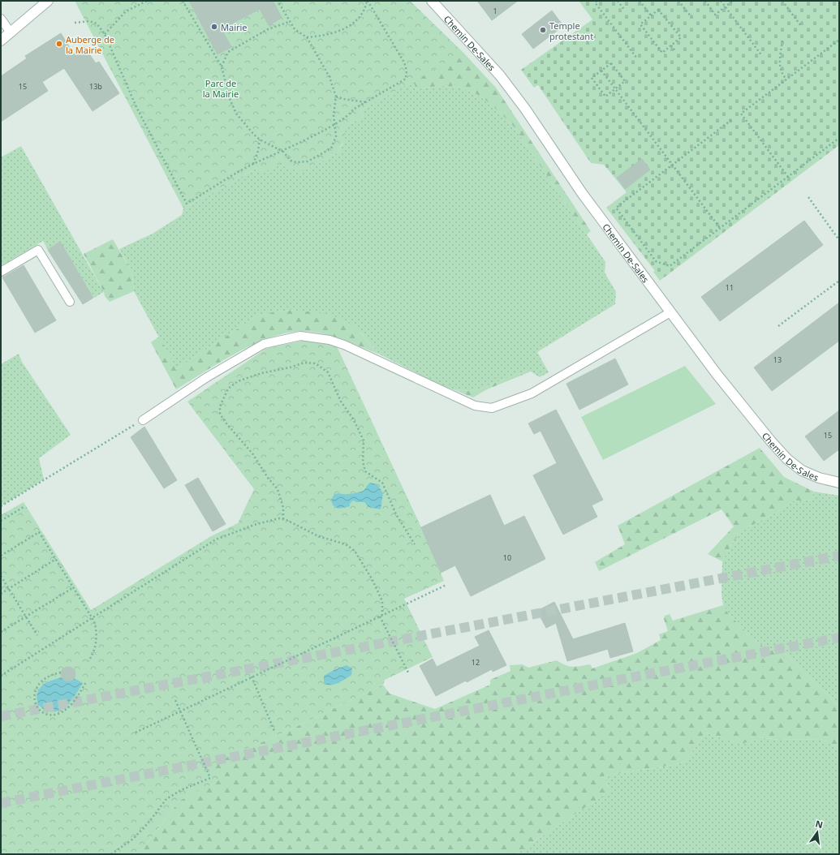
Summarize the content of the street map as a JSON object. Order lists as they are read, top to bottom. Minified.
{"streets":{"street":["Chemin De-Sales"]},"parks":["Parc de la Mairie"],"places":["Mairie","Temple protestant","Auberge de la Mairie"],"house_numbers":["1","15","13b","11","13","15","10","12"],"north":"top"}
